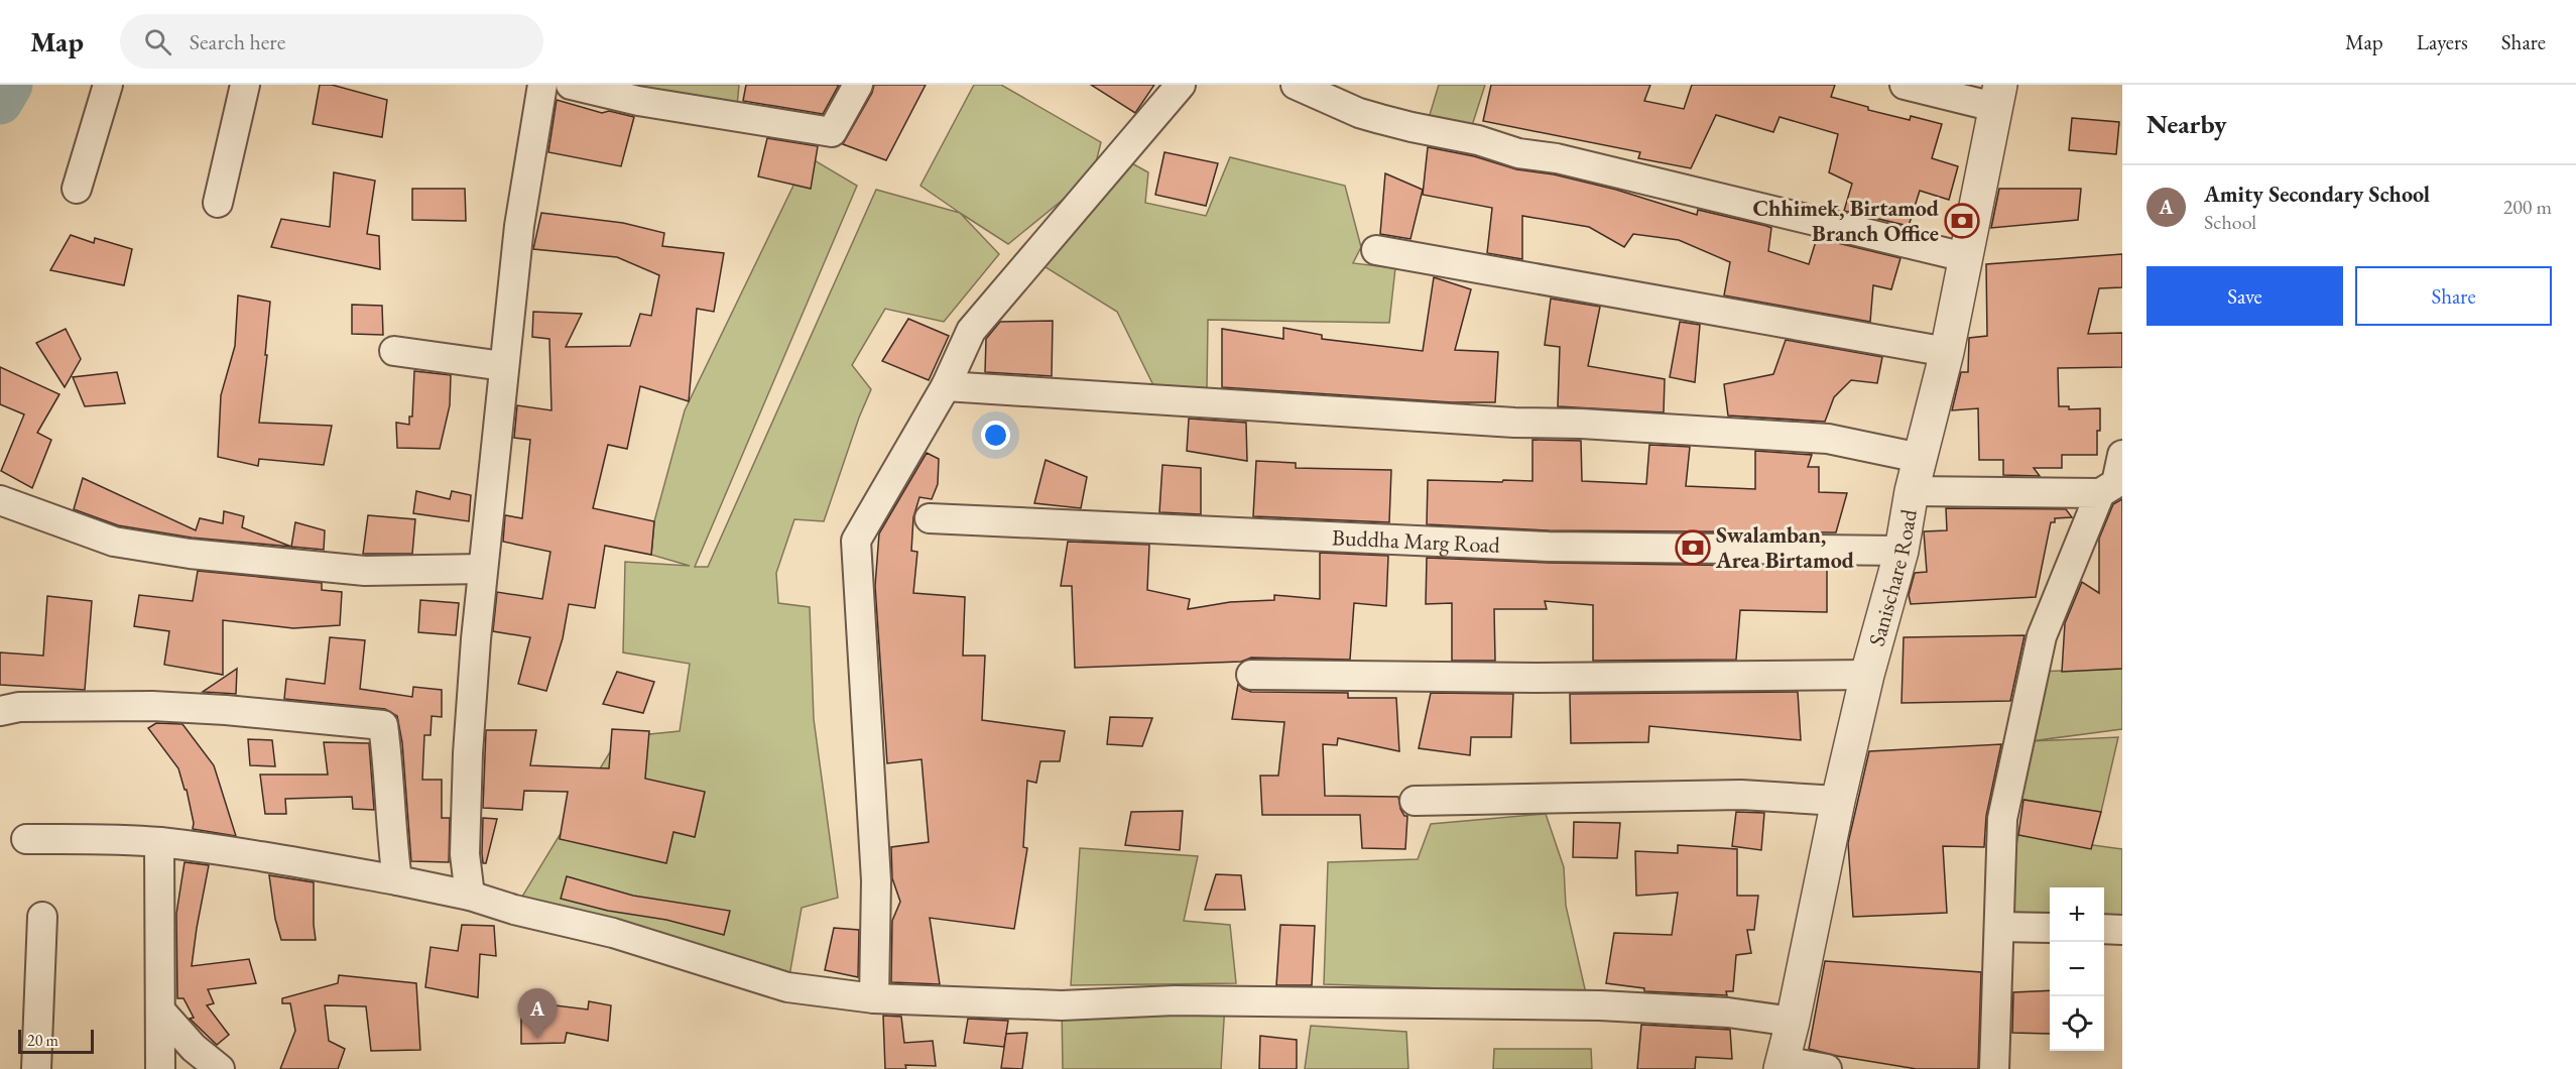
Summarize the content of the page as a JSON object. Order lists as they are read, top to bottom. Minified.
{"streets":{"street":["Buddha Marg Road","Sanischare Road"]},"crossings":[["Buddha Marg Road","Sanischare Road"]],"places":{"bank":["Chhimek, Birtamod Branch Office","Swalamban, Area Birtamod"]},"scale_bar":"20 m","page":{"header":"Map","search":"Search here","nav":["Map","Layers","Share"],"heading":"Nearby","list":[{"mark":"A","name":"Amity Secondary School","note":"School","value":"200 m"}],"buttons":["Save","Share"],"map_buttons":["+","−"],"pins":"A","scale":"20 m"}}
